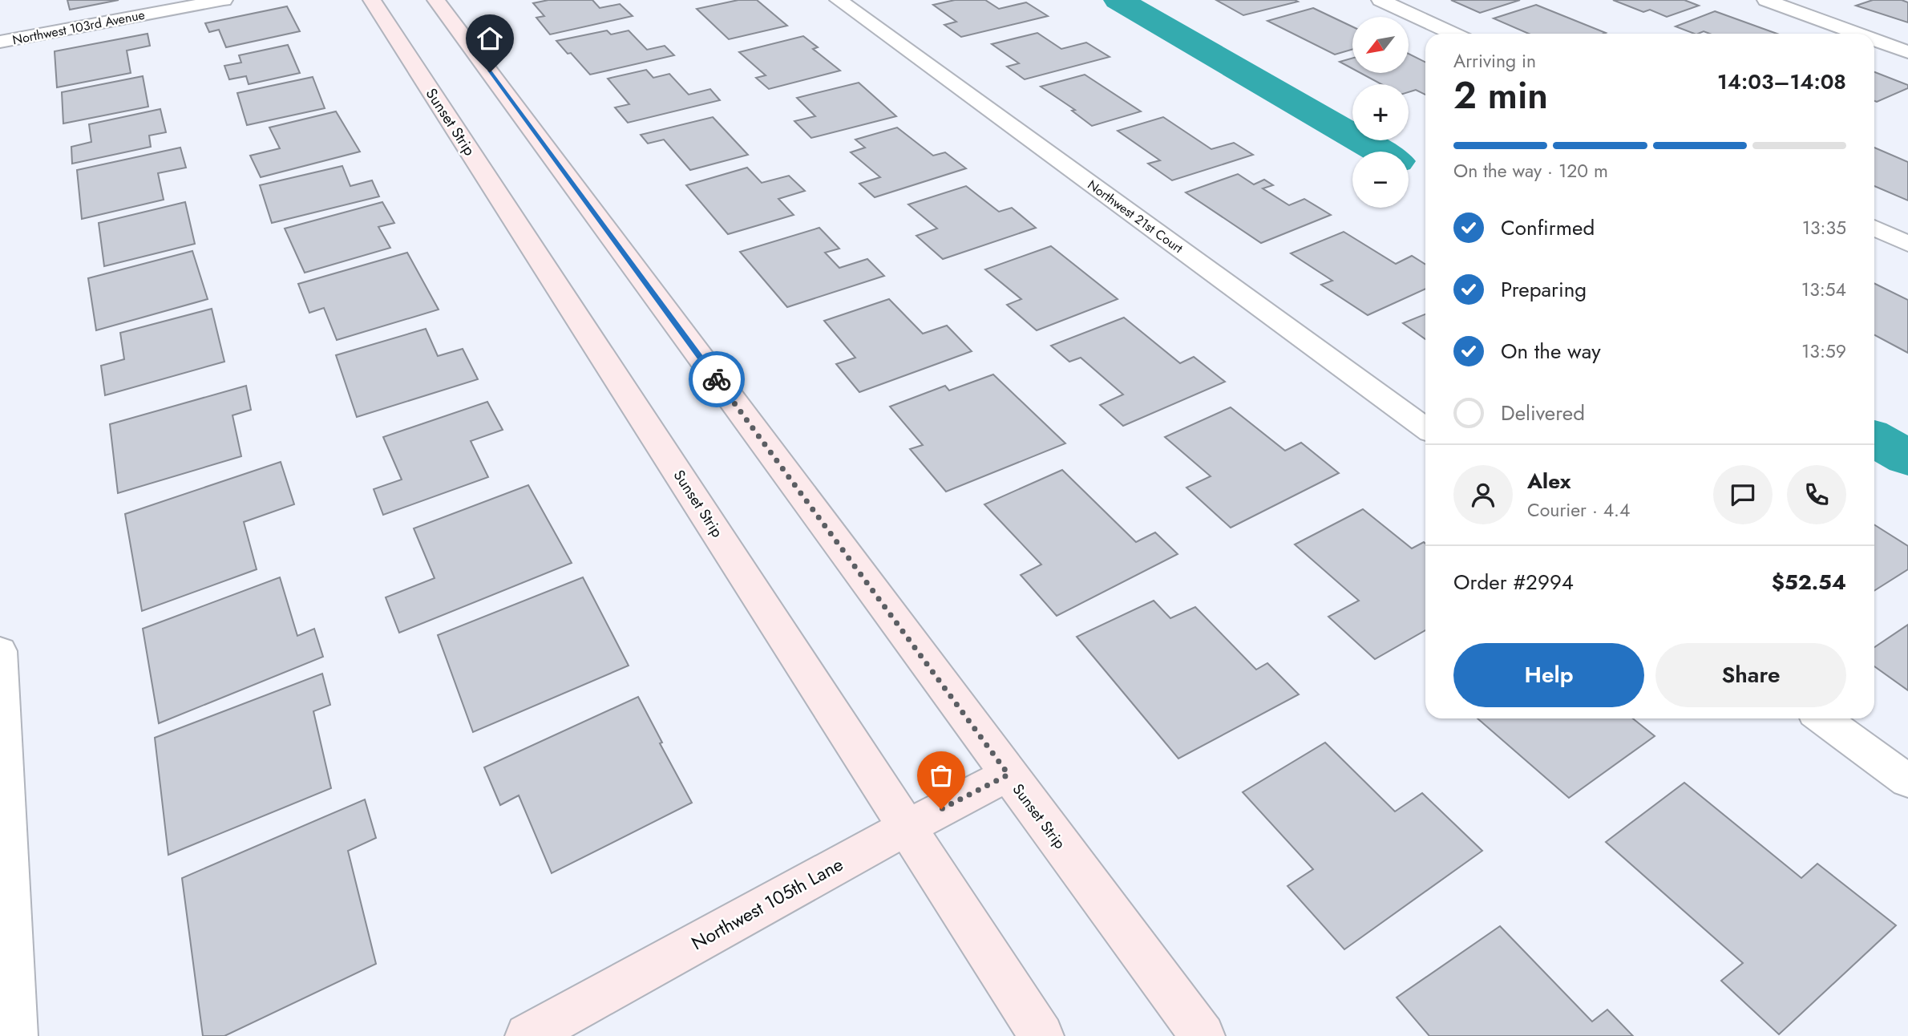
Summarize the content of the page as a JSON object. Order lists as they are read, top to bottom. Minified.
{"streets":{"street":["Northwest 103rd Avenue","Sunset Strip","Northwest 21st Court","Northwest 105th Lane"]},"crossings":[["Sunset Strip","Northwest 105th Lane"]],"north":"bottom left","page":{"map_buttons":["+","−"],"heading":["2 min","Arriving in","14:03–14:08"],"panel":["Alex","Courier · 4.4","Order #2994","$52.54"],"bar":"On the way · 120 m","list":[["Confirmed","13:35"],["Preparing","13:54"],["On the way","13:59"],"Delivered"],"buttons":["Help","Share"]}}
